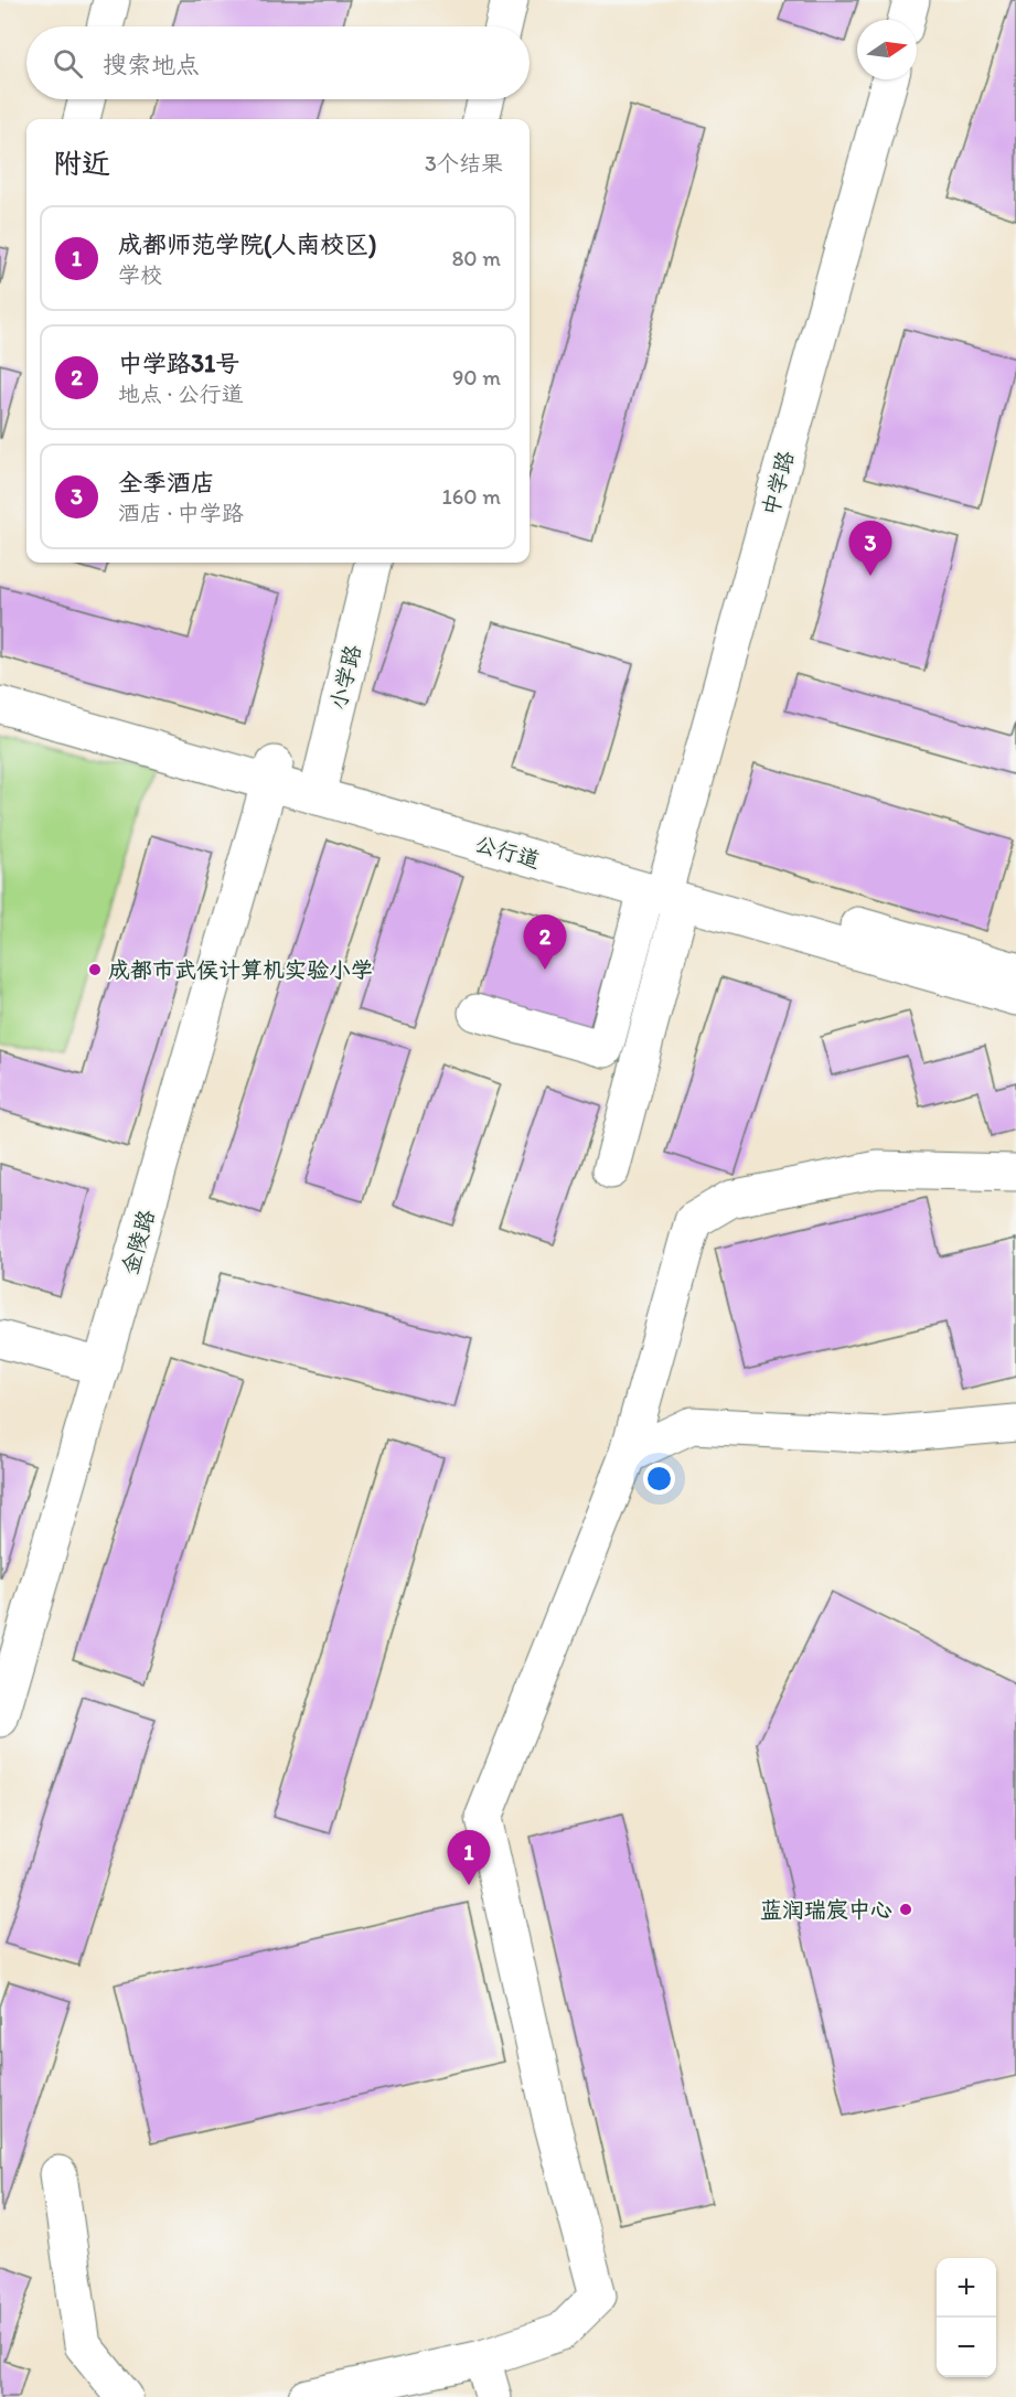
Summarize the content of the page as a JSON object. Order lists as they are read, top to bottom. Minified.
{"streets":{"street":["中学路","小学路","公行道","金陵路"]},"crossings":[["中学路","公行道"],["小学路","公行道"],["公行道","金陵路"]],"places":["成都市武侯计算机实验小学","蓝润瑞宸中心"],"north":"right","page":{"search":"搜索地点","heading":["附近","3个结果"],"list":[{"mark":"1","name":"成都师范学院(人南校区)","note":"学校","value":"80 m"},{"mark":"2","name":"中学路31号","note":"地点 · 公行道","value":"90 m"},{"mark":"3","name":"全季酒店","note":"酒店 · 中学路","value":"160 m"}],"pins":["3","2","1"],"map_buttons":["+","−"]}}
